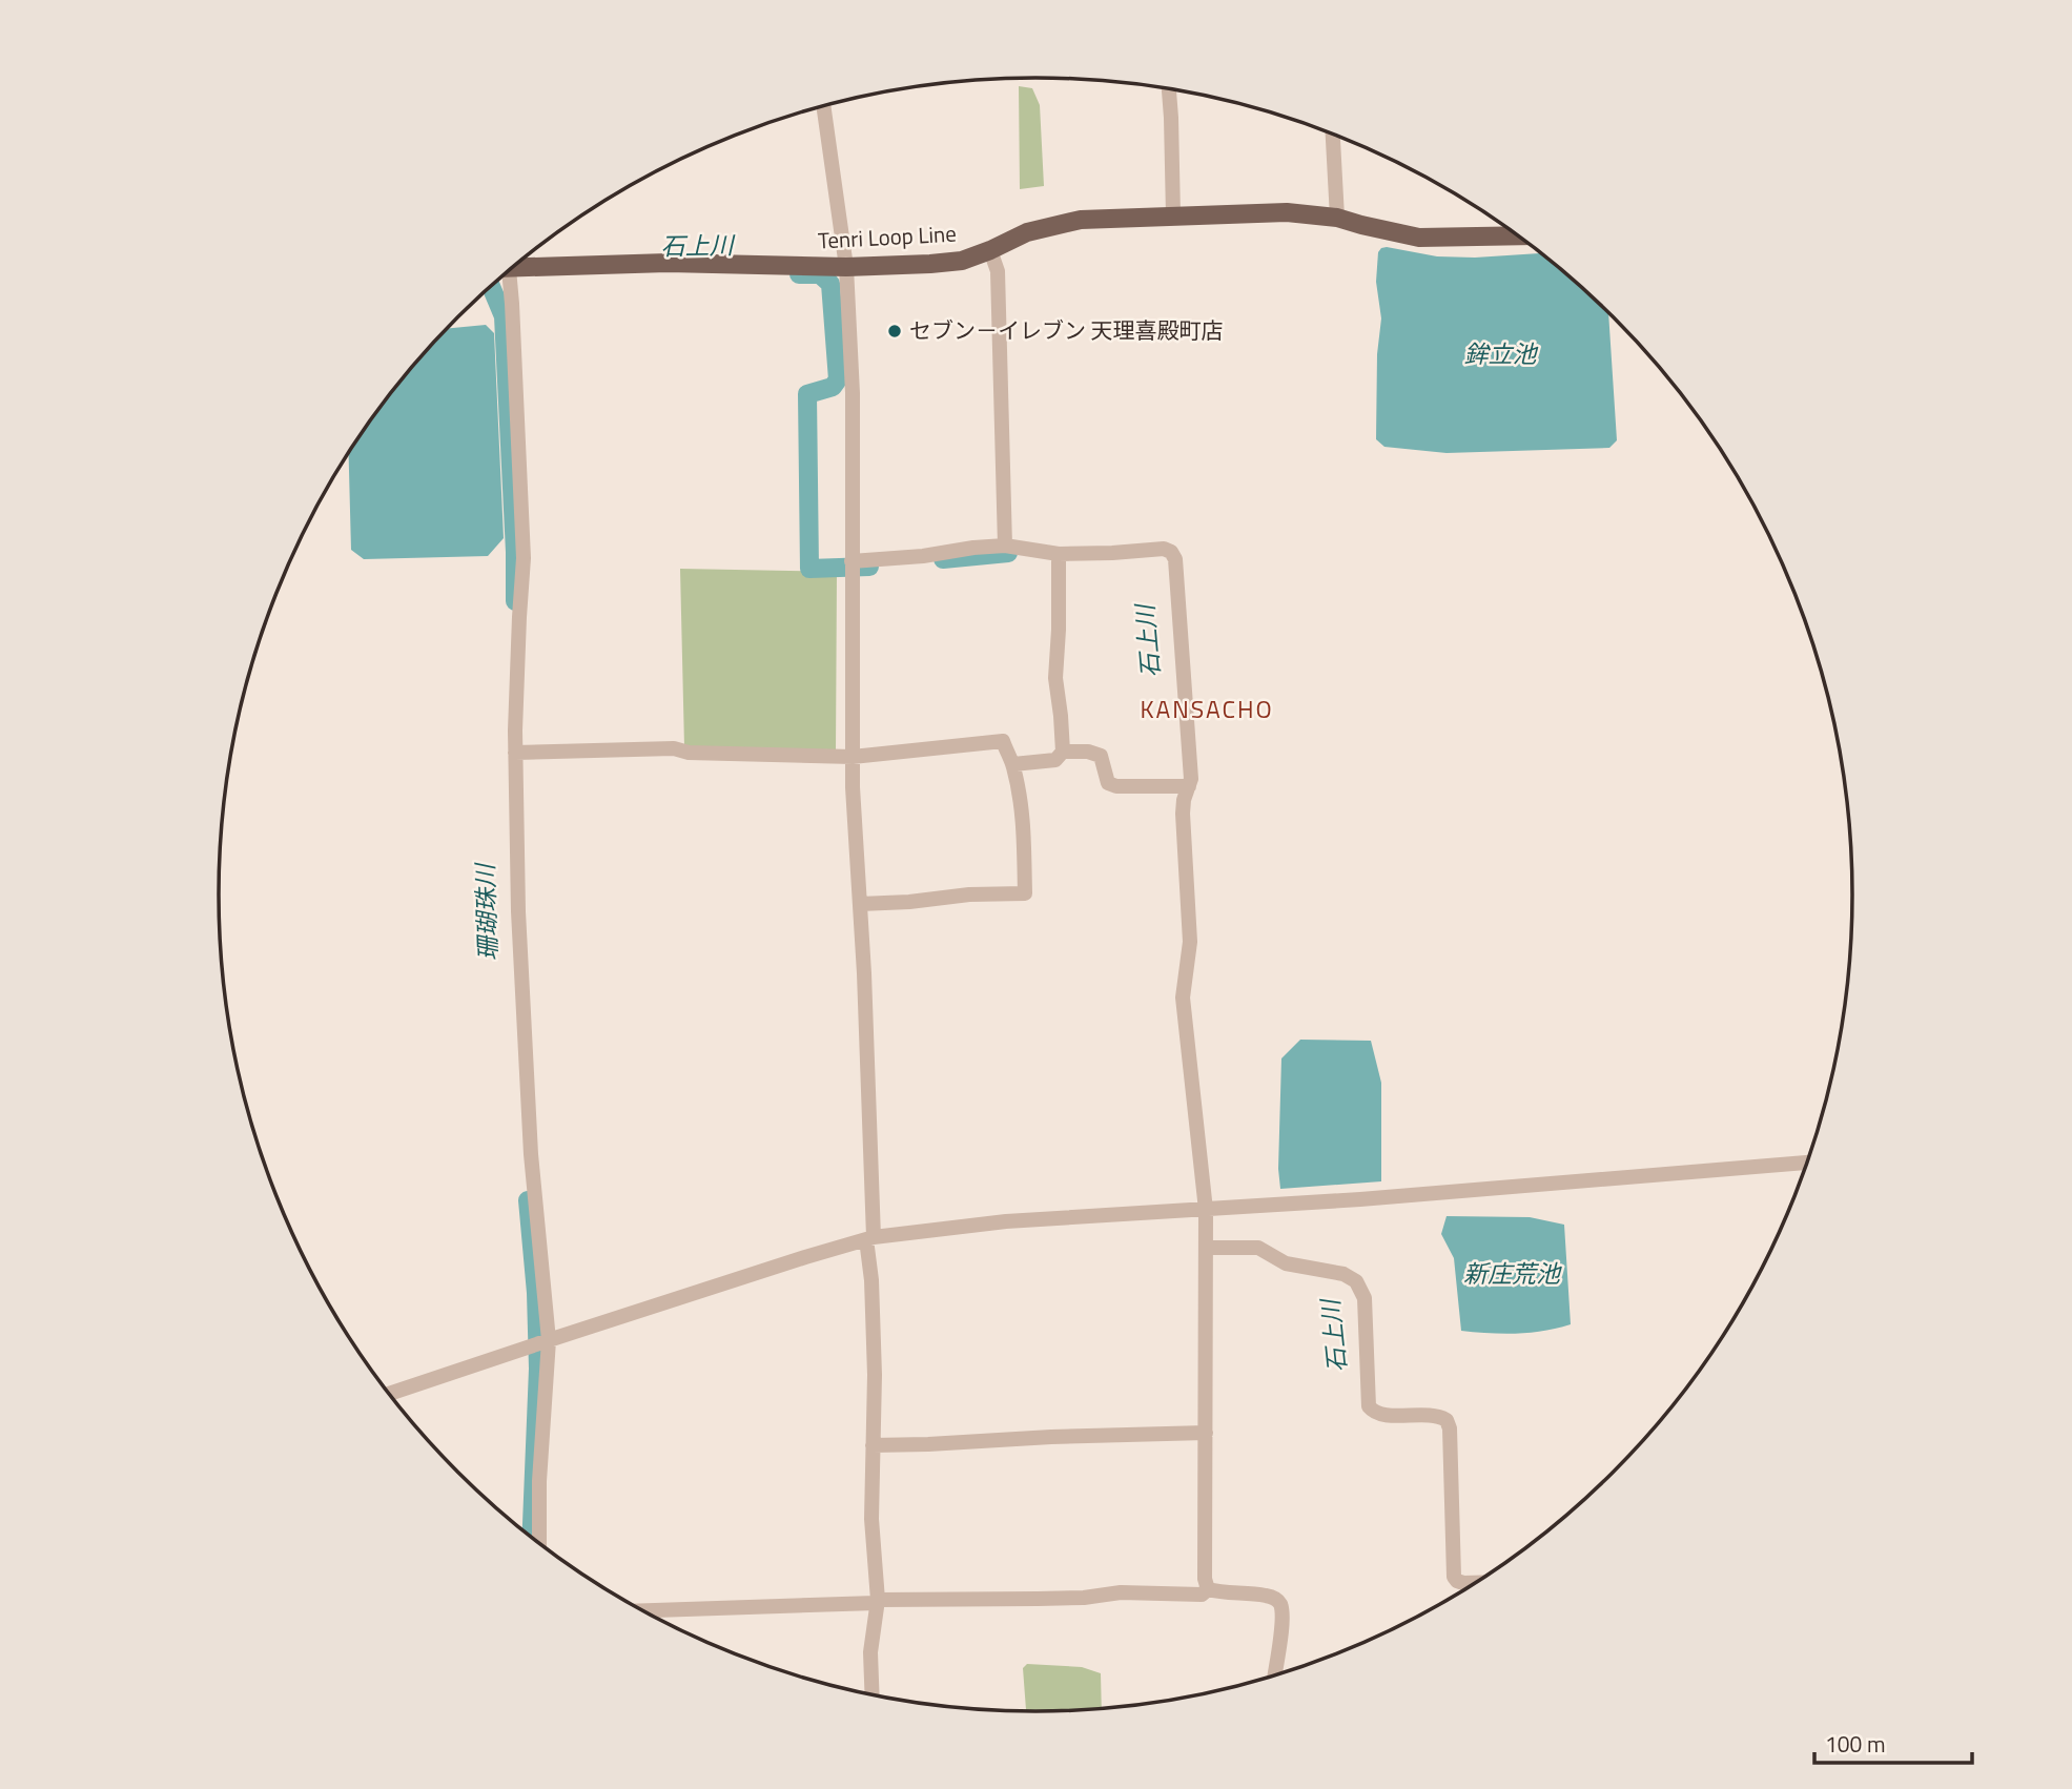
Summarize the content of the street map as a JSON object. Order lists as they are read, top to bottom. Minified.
{"streets":{"main road":["Tenri Loop Line"]},"districts":["KANSACHO"],"water":["石上川","鉾立池","珊瑚珠川","新庄荒池"],"places":["セブン－イレブン 天理喜殿町店"],"scale_bar":"100 m"}
